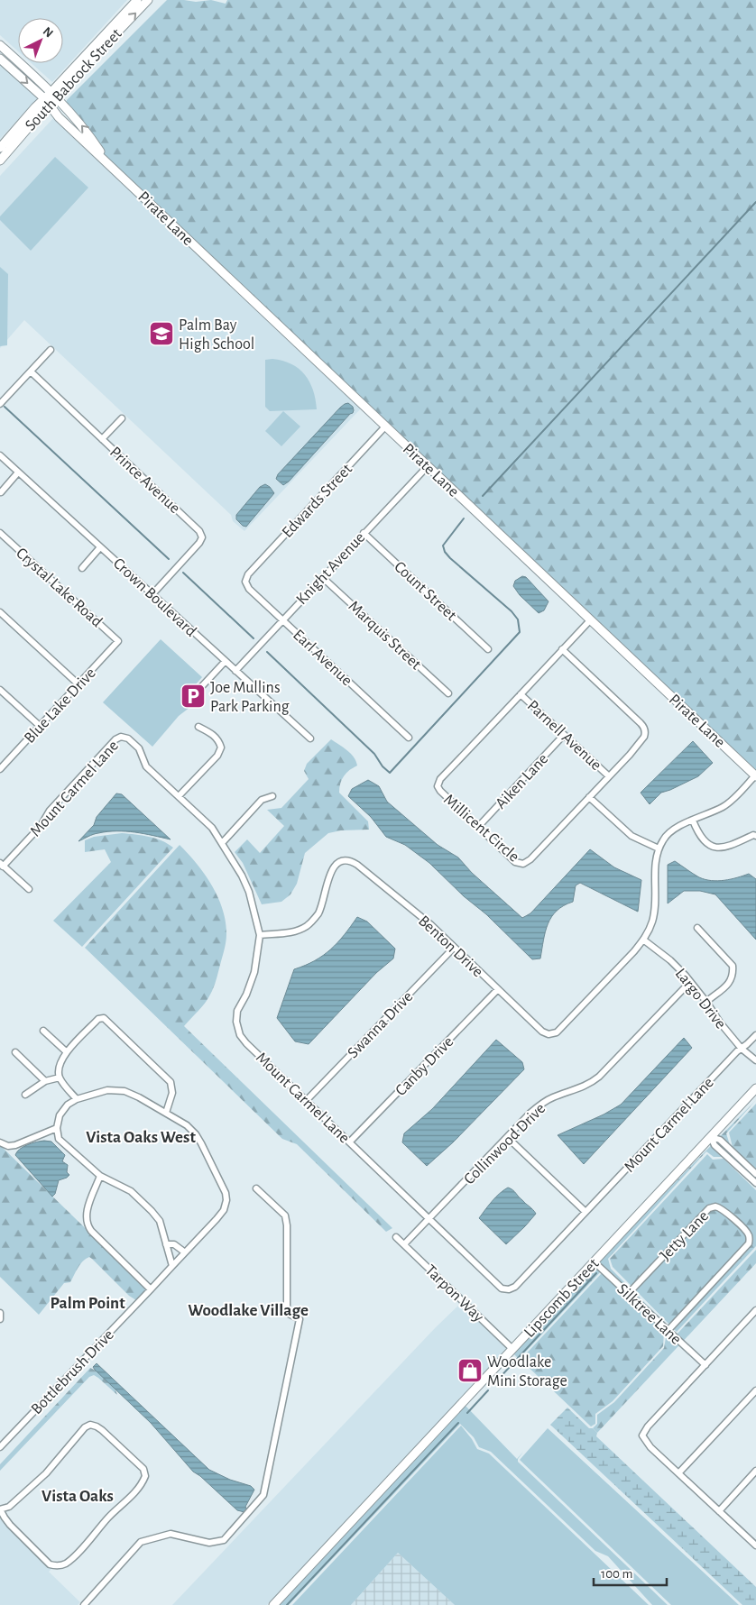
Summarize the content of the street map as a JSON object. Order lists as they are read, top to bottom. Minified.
{"streets":{"street":["South Babcock Street","Pirate Lane","Prince Avenue","Edwards Street","Knight Avenue","Crystal Lake Road","Count Street","Crown Boulevard","Marquis Street","Earl Avenue","Blue Lake Drive","Parnell Avenue","Aiken Lane","Mount Carmel Lane","Millicent Circle","Benton Drive","Largo Drive","Swanna Drive","Canby Drive","Collinwood Drive","Jetty Lane","Tarpon Way","Lipscomb Street","Silktree Lane","Bottlebrush Drive"]},"crossings":[["South Babcock Street","Pirate Lane"],["Pirate Lane","Edwards Street"],["Pirate Lane","Knight Avenue"],["Pirate Lane","Millicent Circle"],["Prince Avenue","Crown Boulevard"],["Edwards Street","Earl Avenue"],["Knight Avenue","Count Street"],["Knight Avenue","Crown Boulevard"],["Knight Avenue","Marquis Street"],["Knight Avenue","Earl Avenue"],["Crystal Lake Road","Blue Lake Drive"],["Parnell Avenue","Aiken Lane"],["Parnell Avenue","Millicent Circle"],["Aiken Lane","Millicent Circle"],["Mount Carmel Lane","Benton Drive"],["Mount Carmel Lane","Largo Drive"],["Mount Carmel Lane","Swanna Drive"],["Mount Carmel Lane","Canby Drive"],["Mount Carmel Lane","Collinwood Drive"],["Benton Drive","Largo Drive"],["Benton Drive","Swanna Drive"],["Benton Drive","Canby Drive"],["Largo Drive","Collinwood Drive"],["Collinwood Drive","Tarpon Way"],["Jetty Lane","Silktree Lane"],["Tarpon Way","Lipscomb Street"],["Lipscomb Street","Silktree Lane"]],"districts":["Vista Oaks West","Palm Point","Woodlake Village","Vista Oaks"],"places":{"school or university":["Palm Bay High School"],"parking":["Joe Mullins Park Parking"],"shop":["Woodlake Mini Storage"]},"scale_bar":"100 m","north":"top right"}
